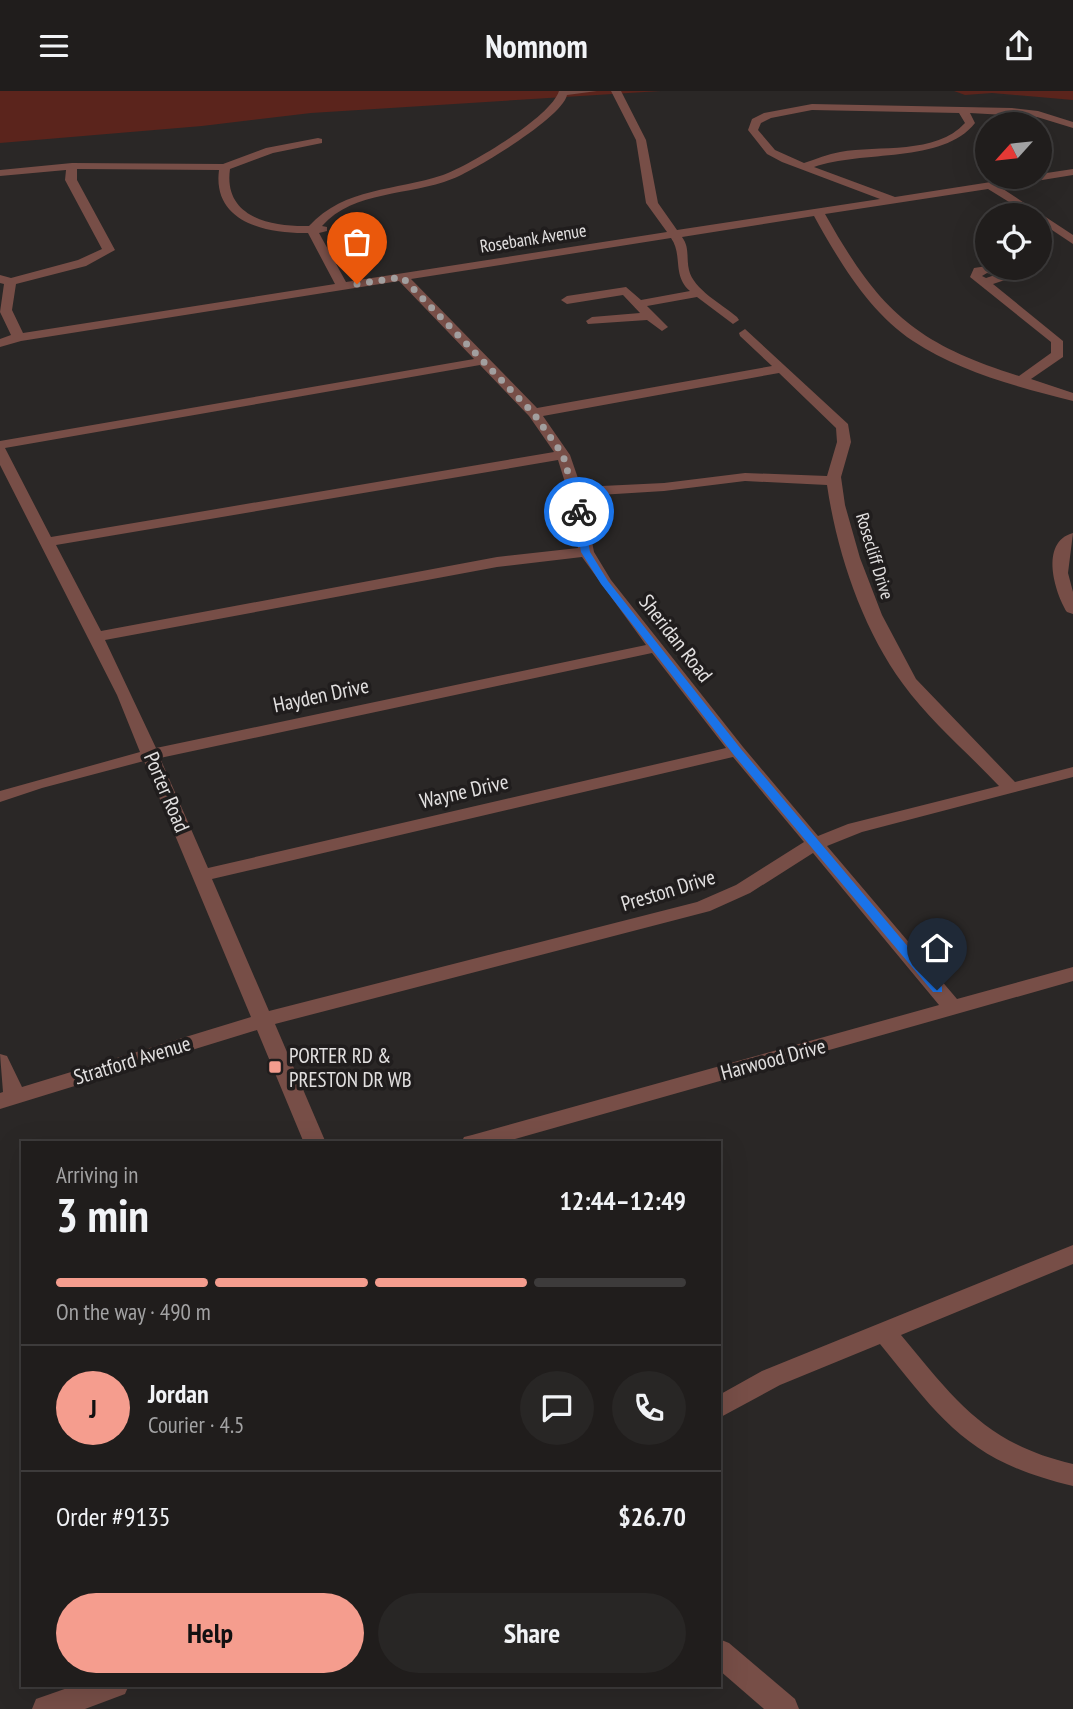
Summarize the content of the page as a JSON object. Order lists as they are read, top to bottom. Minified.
{"streets":{"street":["Rosebank Avenue","Rosecliff Drive","Sheridan Road","Hayden Drive","Wayne Drive","Porter Road","Preston Drive","Harwood Drive","Stratford Avenue"]},"crossings":[["Rosebank Avenue","Sheridan Road"],["Rosecliff Drive","Preston Drive"],["Sheridan Road","Hayden Drive"],["Sheridan Road","Wayne Drive"],["Sheridan Road","Preston Drive"],["Sheridan Road","Harwood Drive"],["Hayden Drive","Porter Road"],["Wayne Drive","Porter Road"],["Porter Road","Preston Drive"],["Porter Road","Stratford Avenue"],["Preston Drive","Stratford Avenue"]],"places":{"transit":["PORTER RD & PRESTON DR WB"]},"north":"bottom left","page":{"header":"Nomnom","heading":["3 min","Arriving in","12:44–12:49"],"panel":["Jordan","Courier · 4.5","Order #9135","$26.70"],"bar":"On the way · 490 m","round":"J","buttons":["Help","Share"]}}
